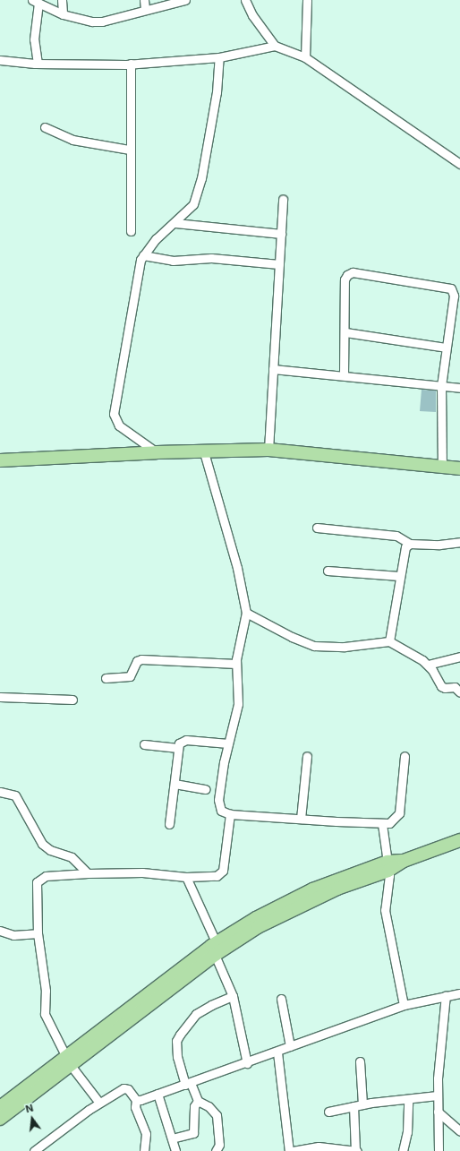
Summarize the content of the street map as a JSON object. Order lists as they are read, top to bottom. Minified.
{"north":"top"}
